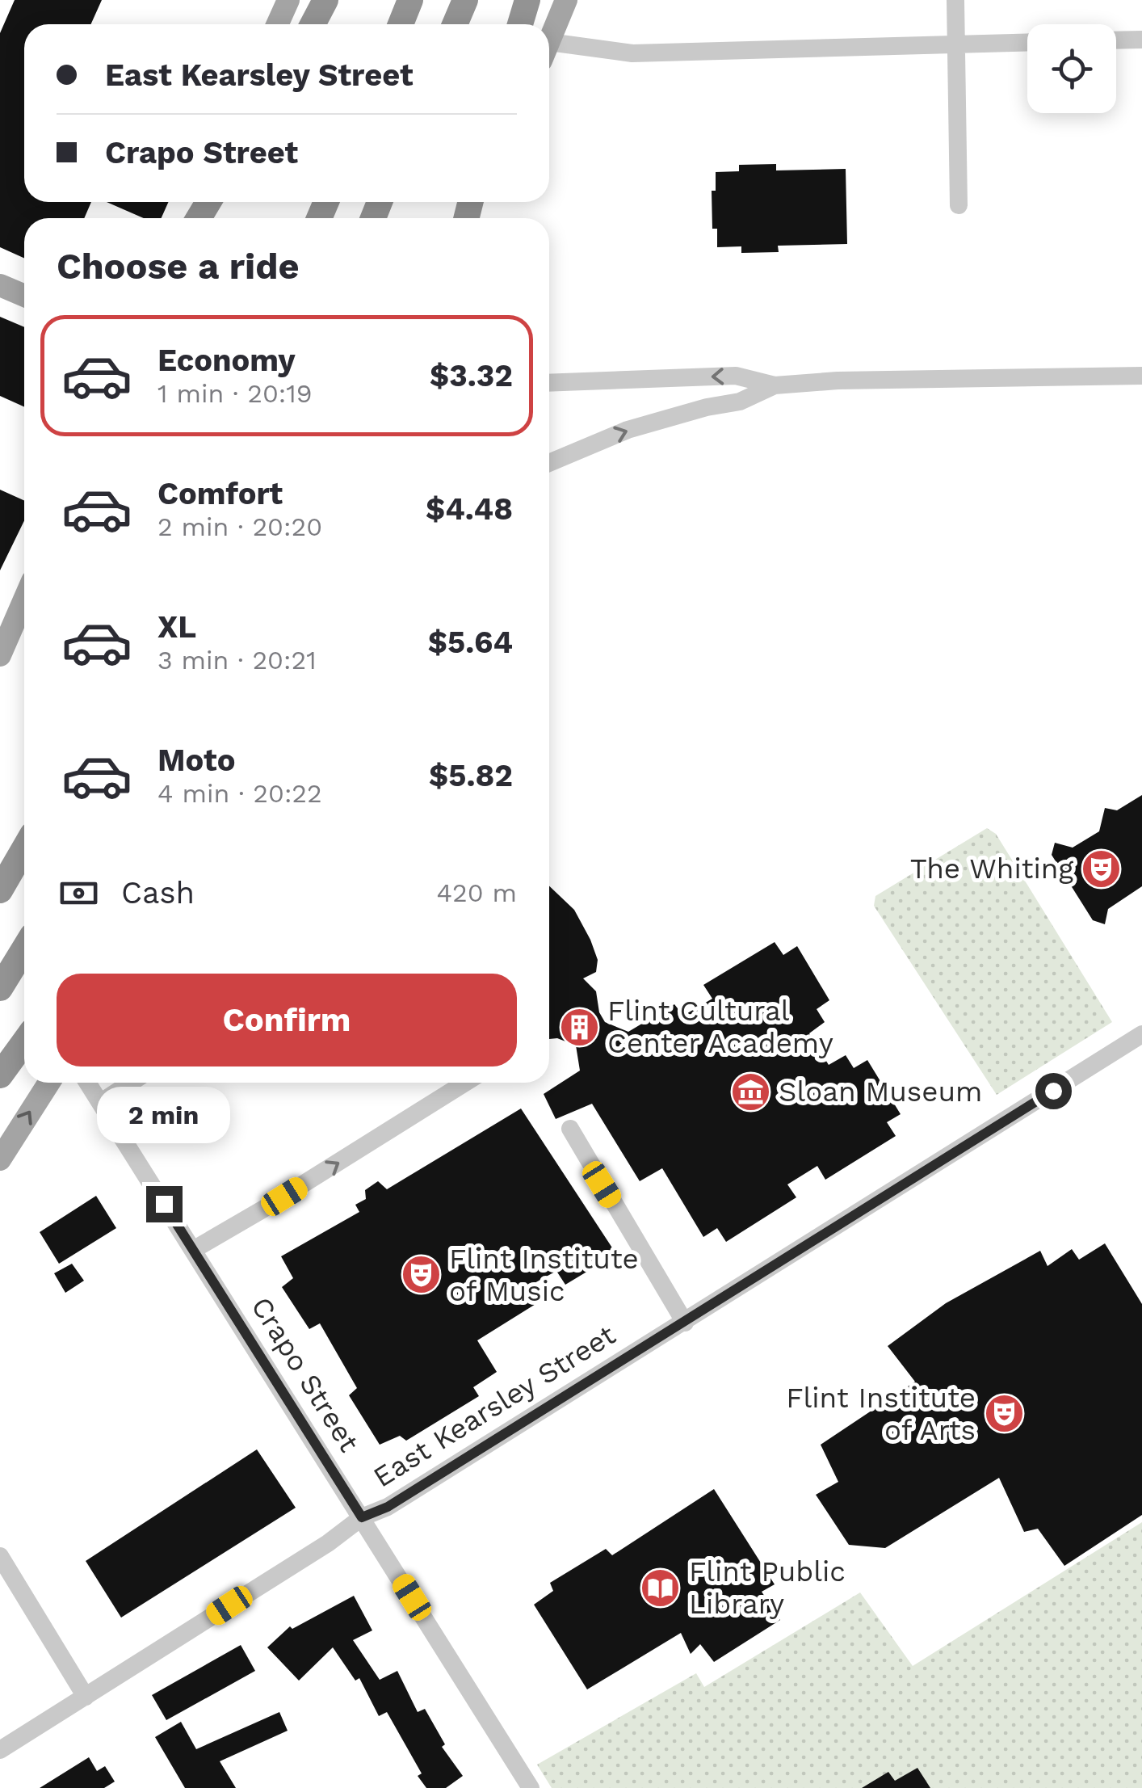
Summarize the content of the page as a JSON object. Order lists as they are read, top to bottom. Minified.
{"streets":{"street":["Crapo Street","East Kearsley Street"]},"crossings":[["Crapo Street","East Kearsley Street"]],"places":{"theatre":["The Whiting","Flint Institute of Music","Flint Institute of Arts"],"building":["Flint Cultural Center Academy"],"museum":["Sloan Museum"],"library":["Flint Public Library"]},"page":{"banner":["East Kearsley Street","Crapo Street"],"heading":"Choose a ride","list":[{"name":"Economy","note":"1 min · 20:19","value":"$3.32"},{"name":"Comfort","note":"2 min · 20:20","value":"$4.48"},{"name":"XL","note":"3 min · 20:21","value":"$5.64"},{"name":"Moto","note":"4 min · 20:22","value":"$5.82"}],"pay":["Cash","420 m"],"buttons":"Confirm","bubble":"2 min"}}
